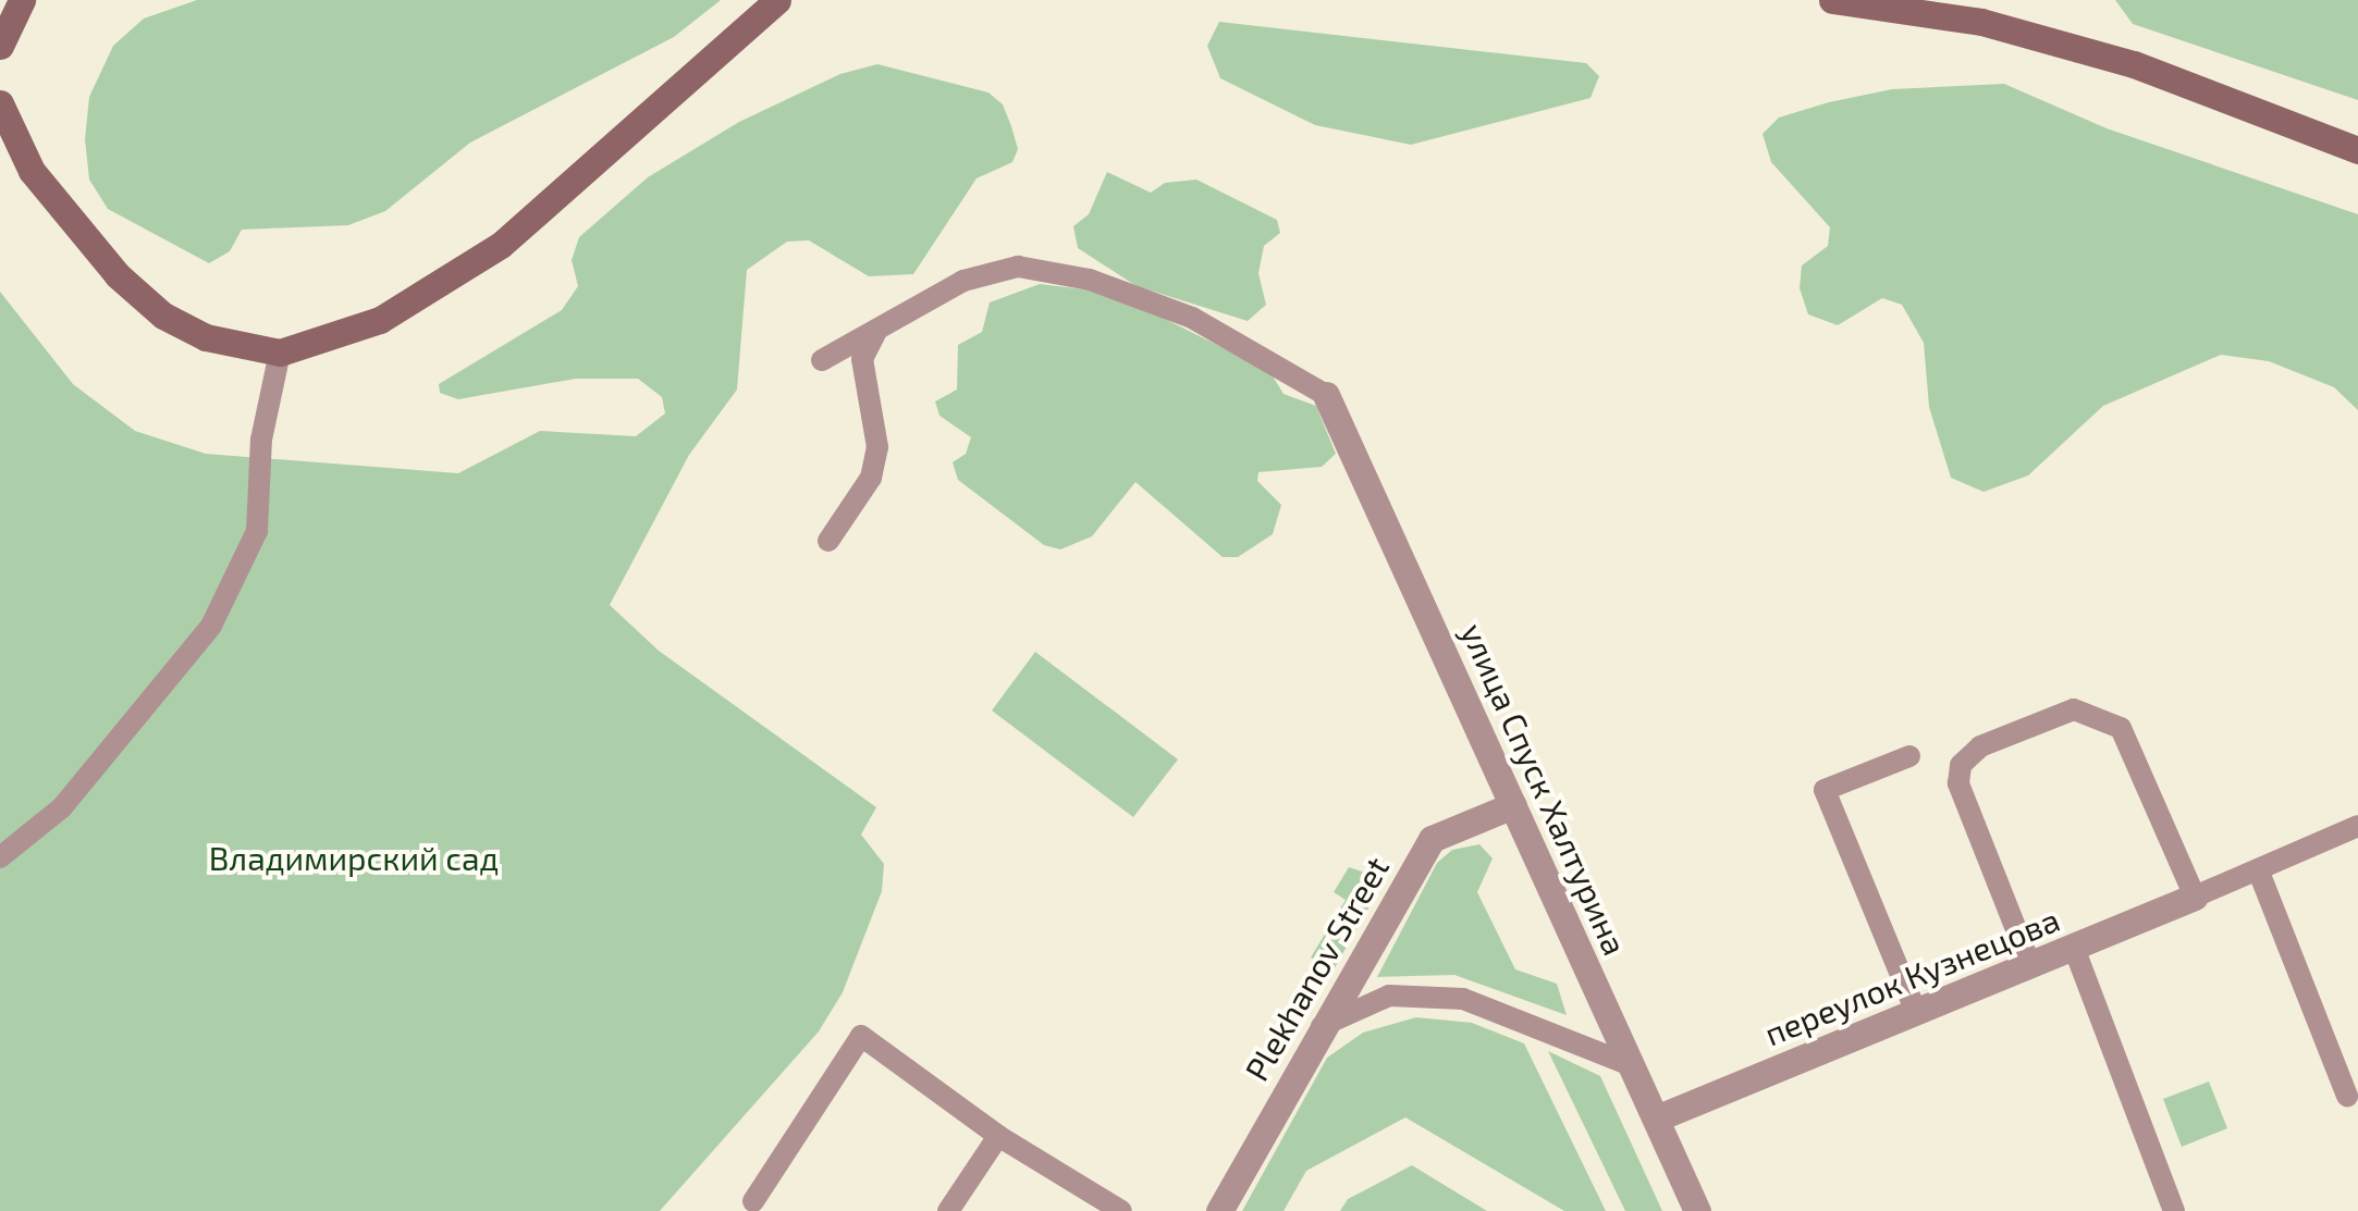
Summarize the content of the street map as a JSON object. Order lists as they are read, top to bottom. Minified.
{"streets":{"street":["улица Спуск Халтурина","Plekhanov Street","переулок Кузнецова"]},"crossings":[["улица Спуск Халтурина","Plekhanov Street"],["улица Спуск Халтурина","переулок Кузнецова"]],"parks":["Владимирский сад"]}
